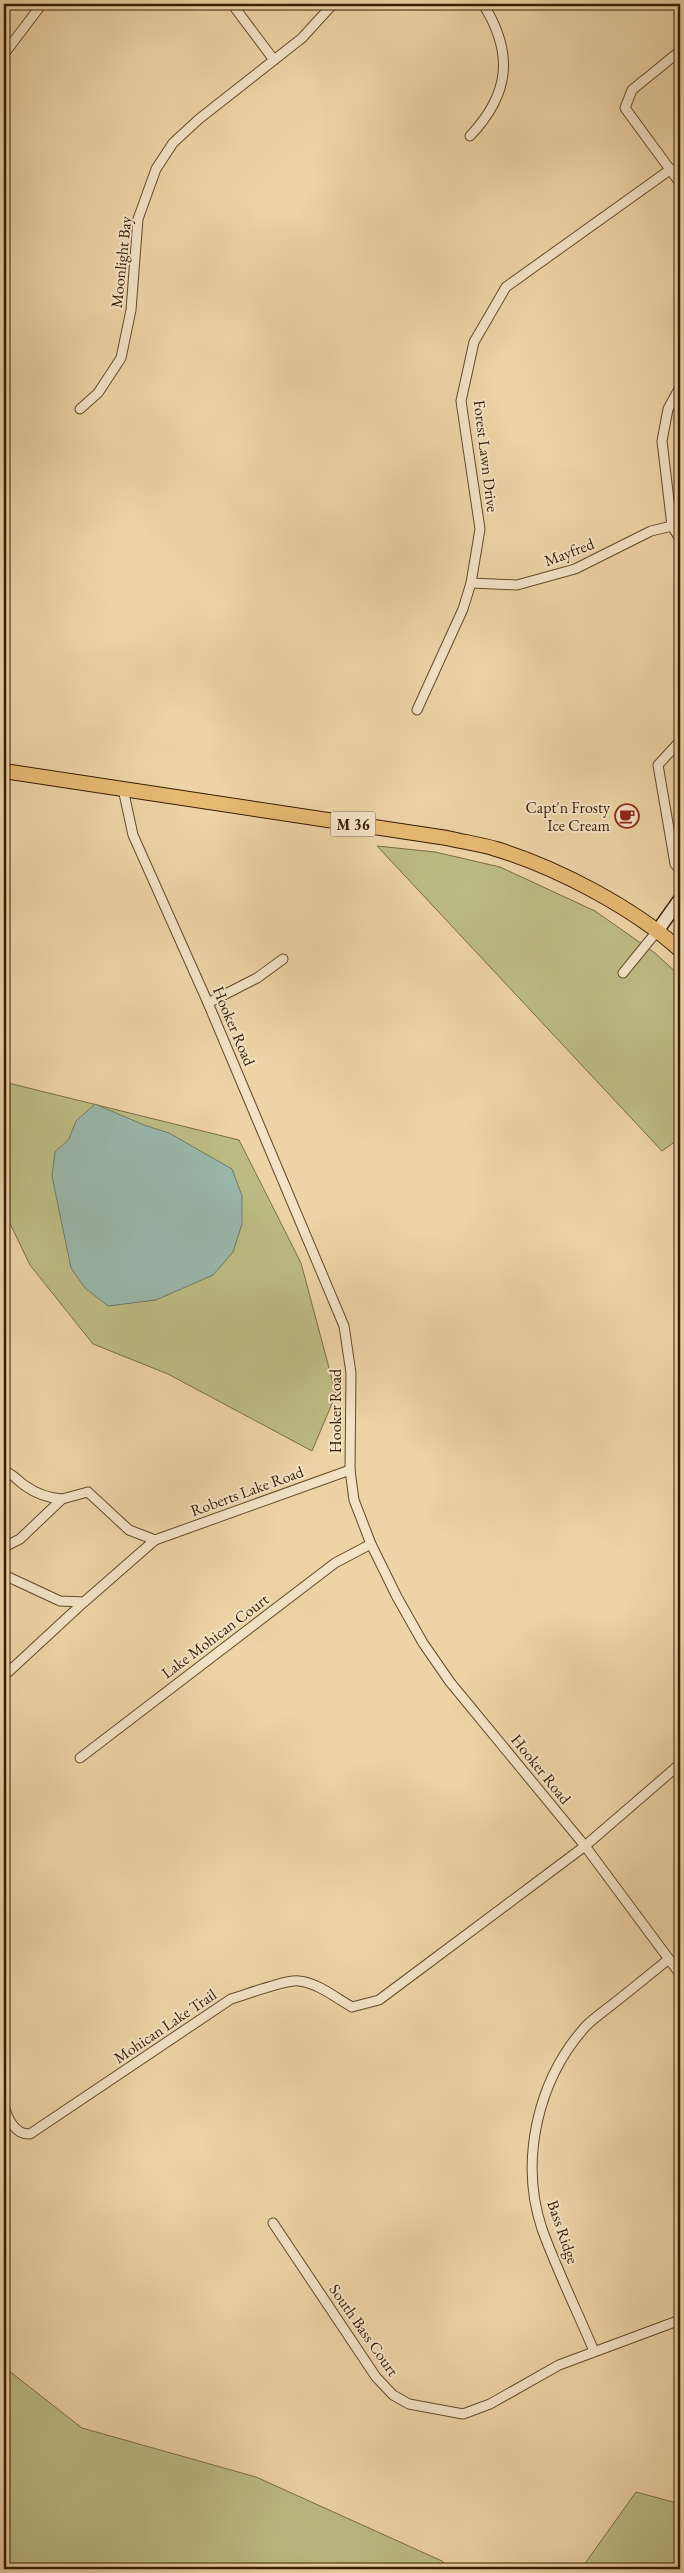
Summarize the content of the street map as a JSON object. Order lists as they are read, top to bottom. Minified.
{"streets":{"main road":["M 36"],"street":["Moonlight Bay","Forest Lawn Drive","Mayfred","Hooker Road","Roberts Lake Road","Lake Mohican Court","Mohican Lake Trail","Bass Ridge","South Bass Court"]},"crossings":[["Forest Lawn Drive","Mayfred"],["M 36","Hooker Road"],["Hooker Road","Roberts Lake Road"],["Hooker Road","Lake Mohican Court"],["Hooker Road","Mohican Lake Trail"],["Hooker Road","Bass Ridge"],["Bass Ridge","South Bass Court"]],"places":{"cafe":["Capt'n Frosty Ice Cream"]}}
